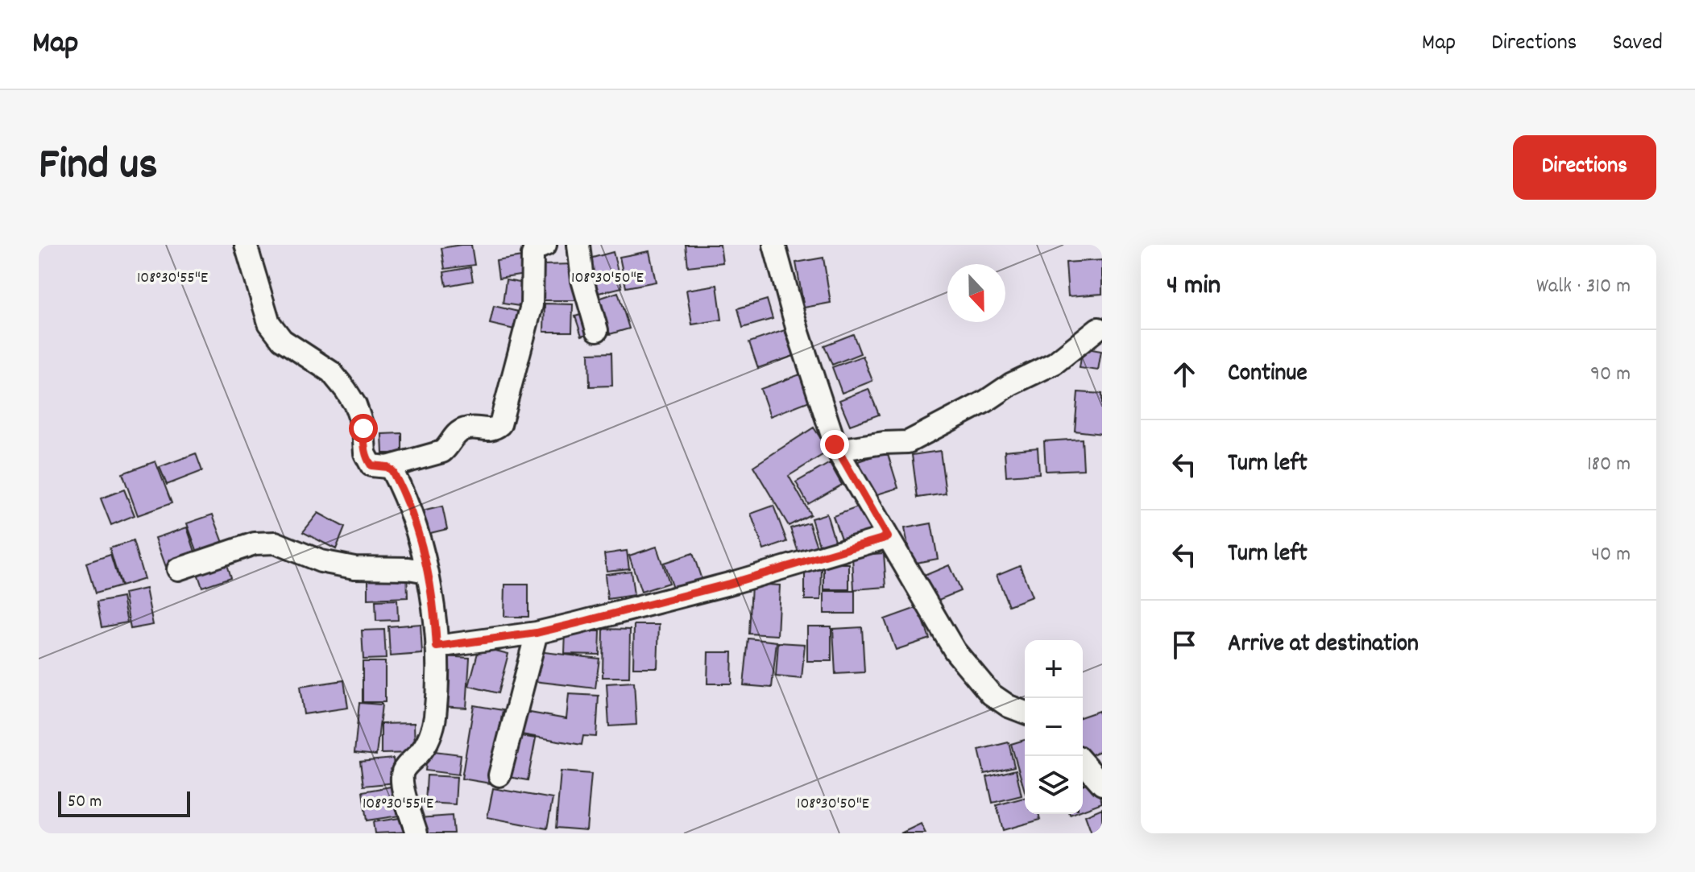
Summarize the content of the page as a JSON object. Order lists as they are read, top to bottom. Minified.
{"scale_bar":"50 m","north":"bottom","page":{"header":"Map","nav":["Map","Directions","Saved"],"title":"Find us","buttons":"Directions","heading":["4 min","Walk · 310 m"],"list":[["Continue","90 m"],["Turn left","180 m"],["Turn left","40 m"],"Arrive at destination"],"map_buttons":["+","−"],"scale":"50 m"},"coordinates":["108°30'55\"E","108°30'50\"E"]}
